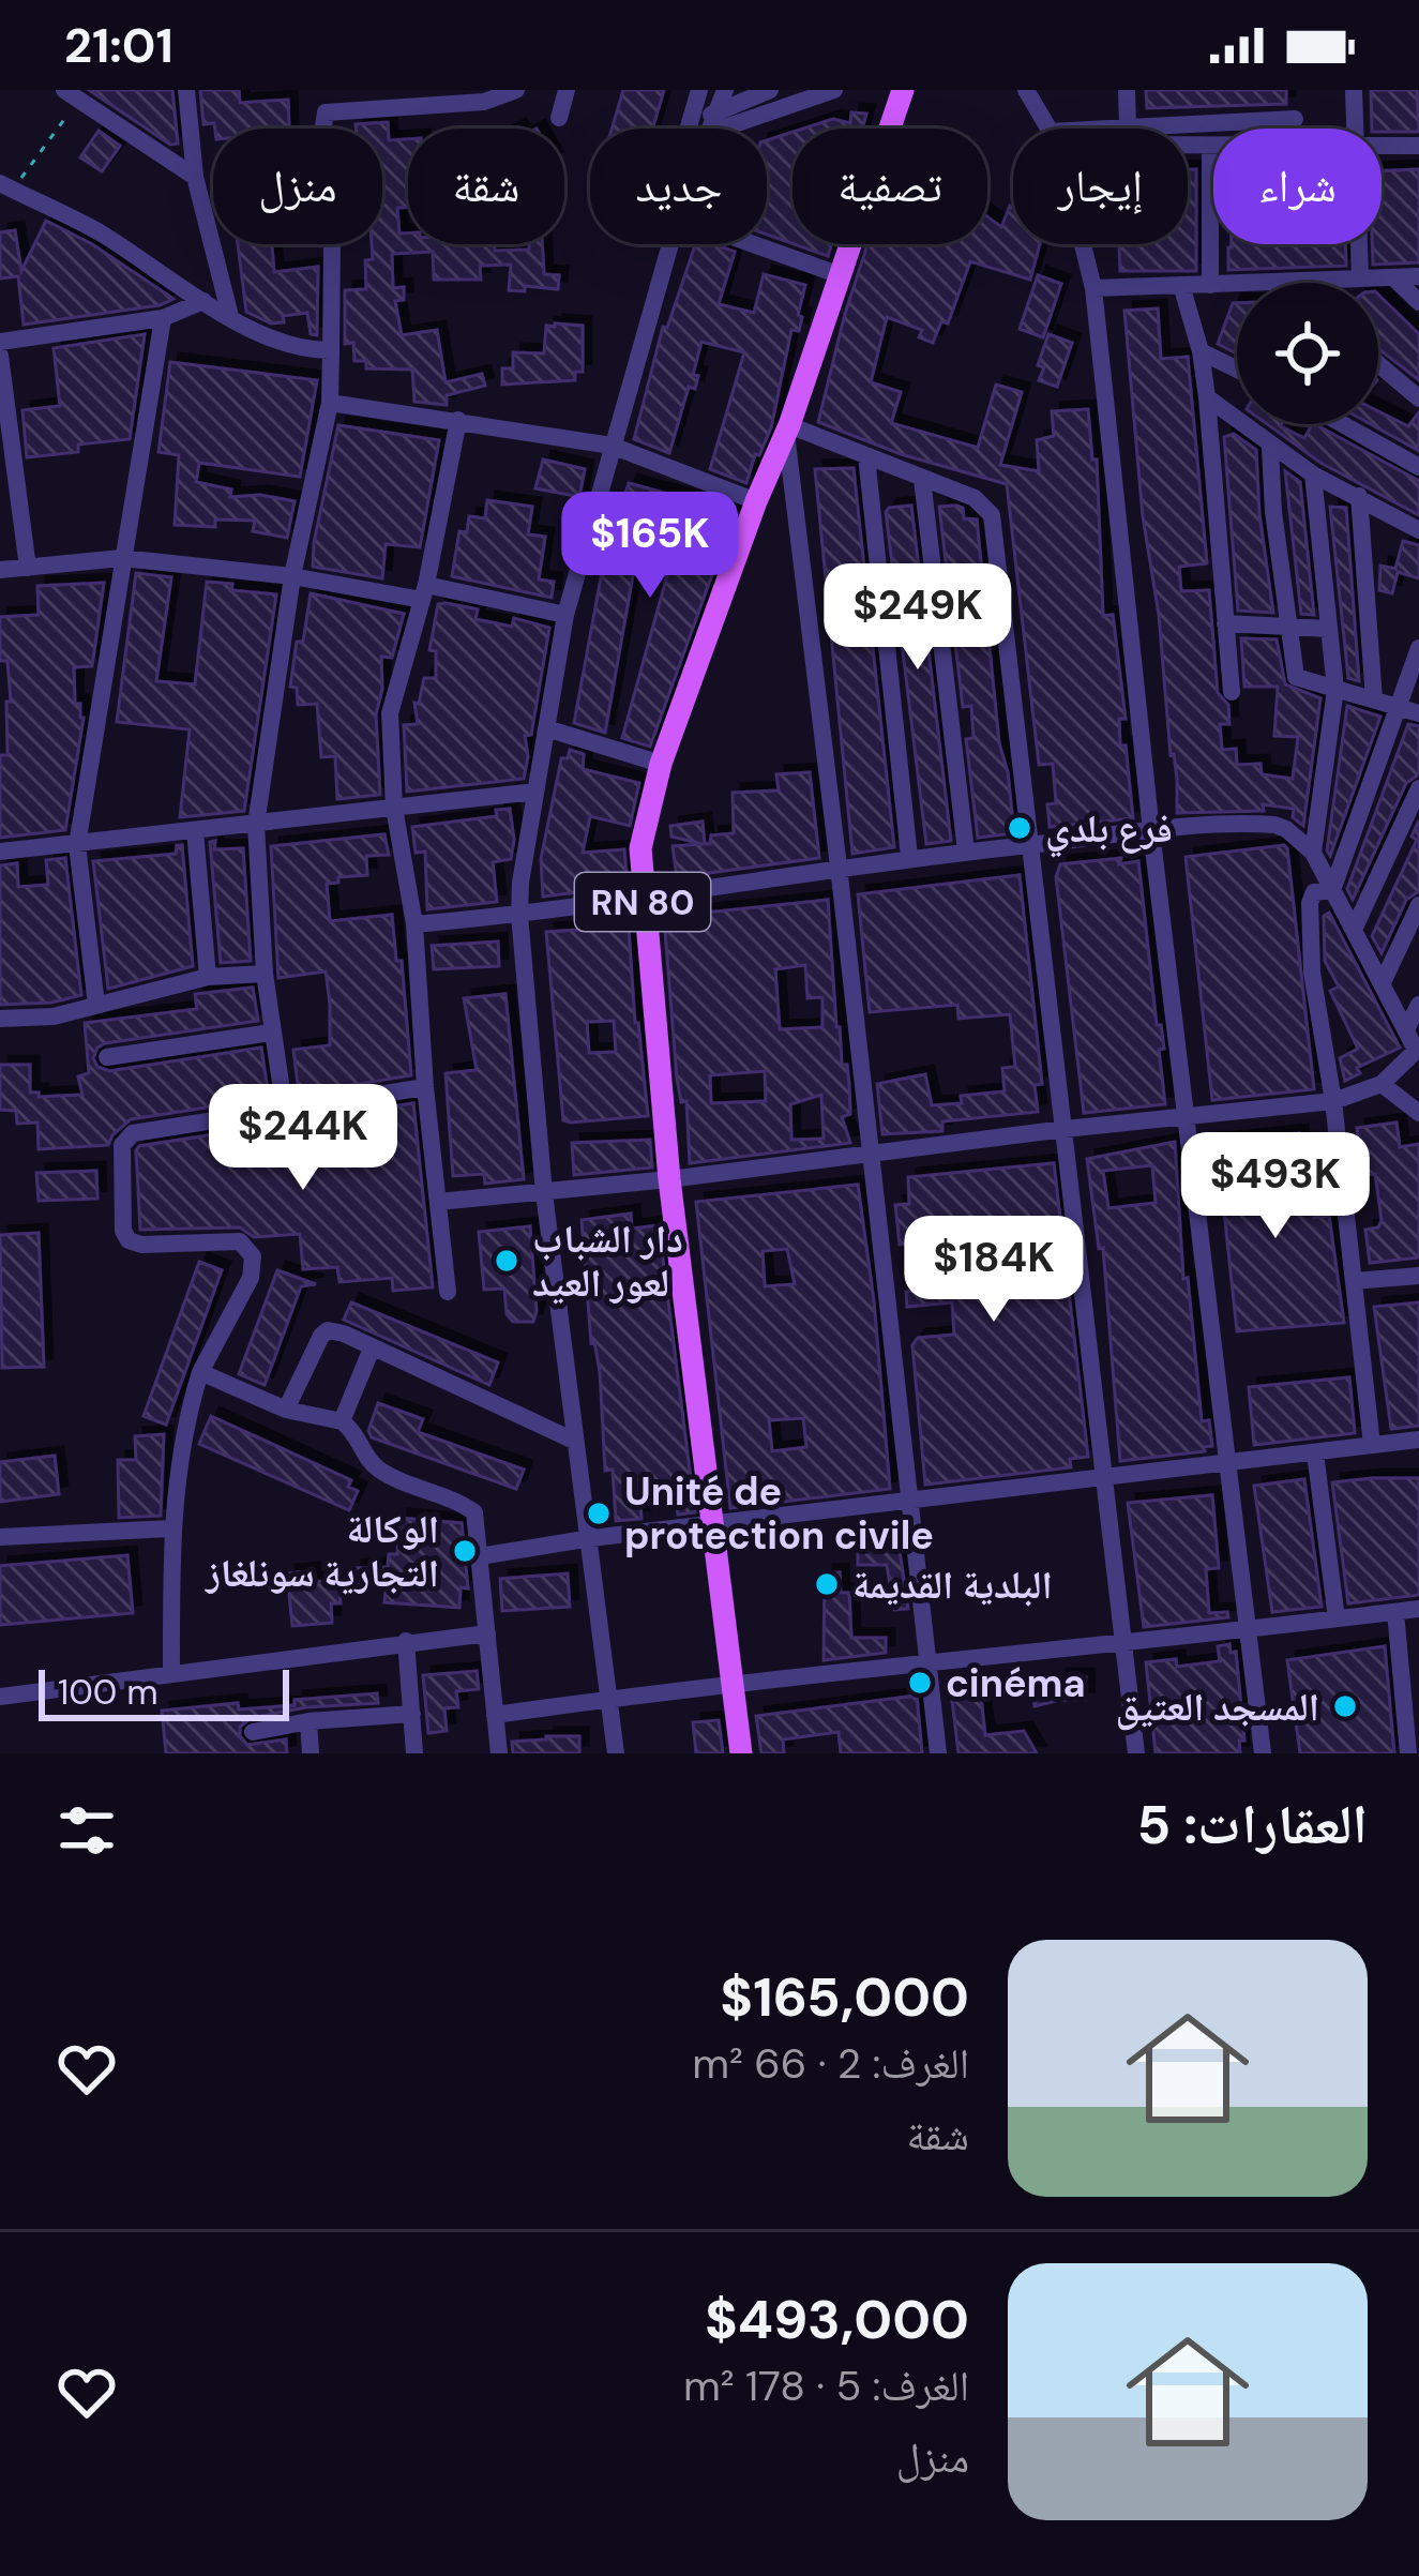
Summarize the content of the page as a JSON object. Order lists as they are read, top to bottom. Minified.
{"streets":{"main road":["RN 80"]},"places":["فرع بلدي","دار الشباب لعور العيد","Unité de protection civile","الوكالة التجارية سونلغاز","البلدية القديمة","cinéma","المسجد العتيق"],"scale_bar":"100 m","page":{"status":"21:01","chip":["شراء","إيجار","تصفية","جديد","شقة","منزل"],"price":["$165K","$249K","$244K","$493K","$184K"],"scale":"100 m","heading":"العقارات: 5","list":[{"name":"$165,000","note":"الغرف: 2 · 66 m² · شقة"},{"name":"$493,000","note":"الغرف: 5 · 178 m² · منزل"}]}}
